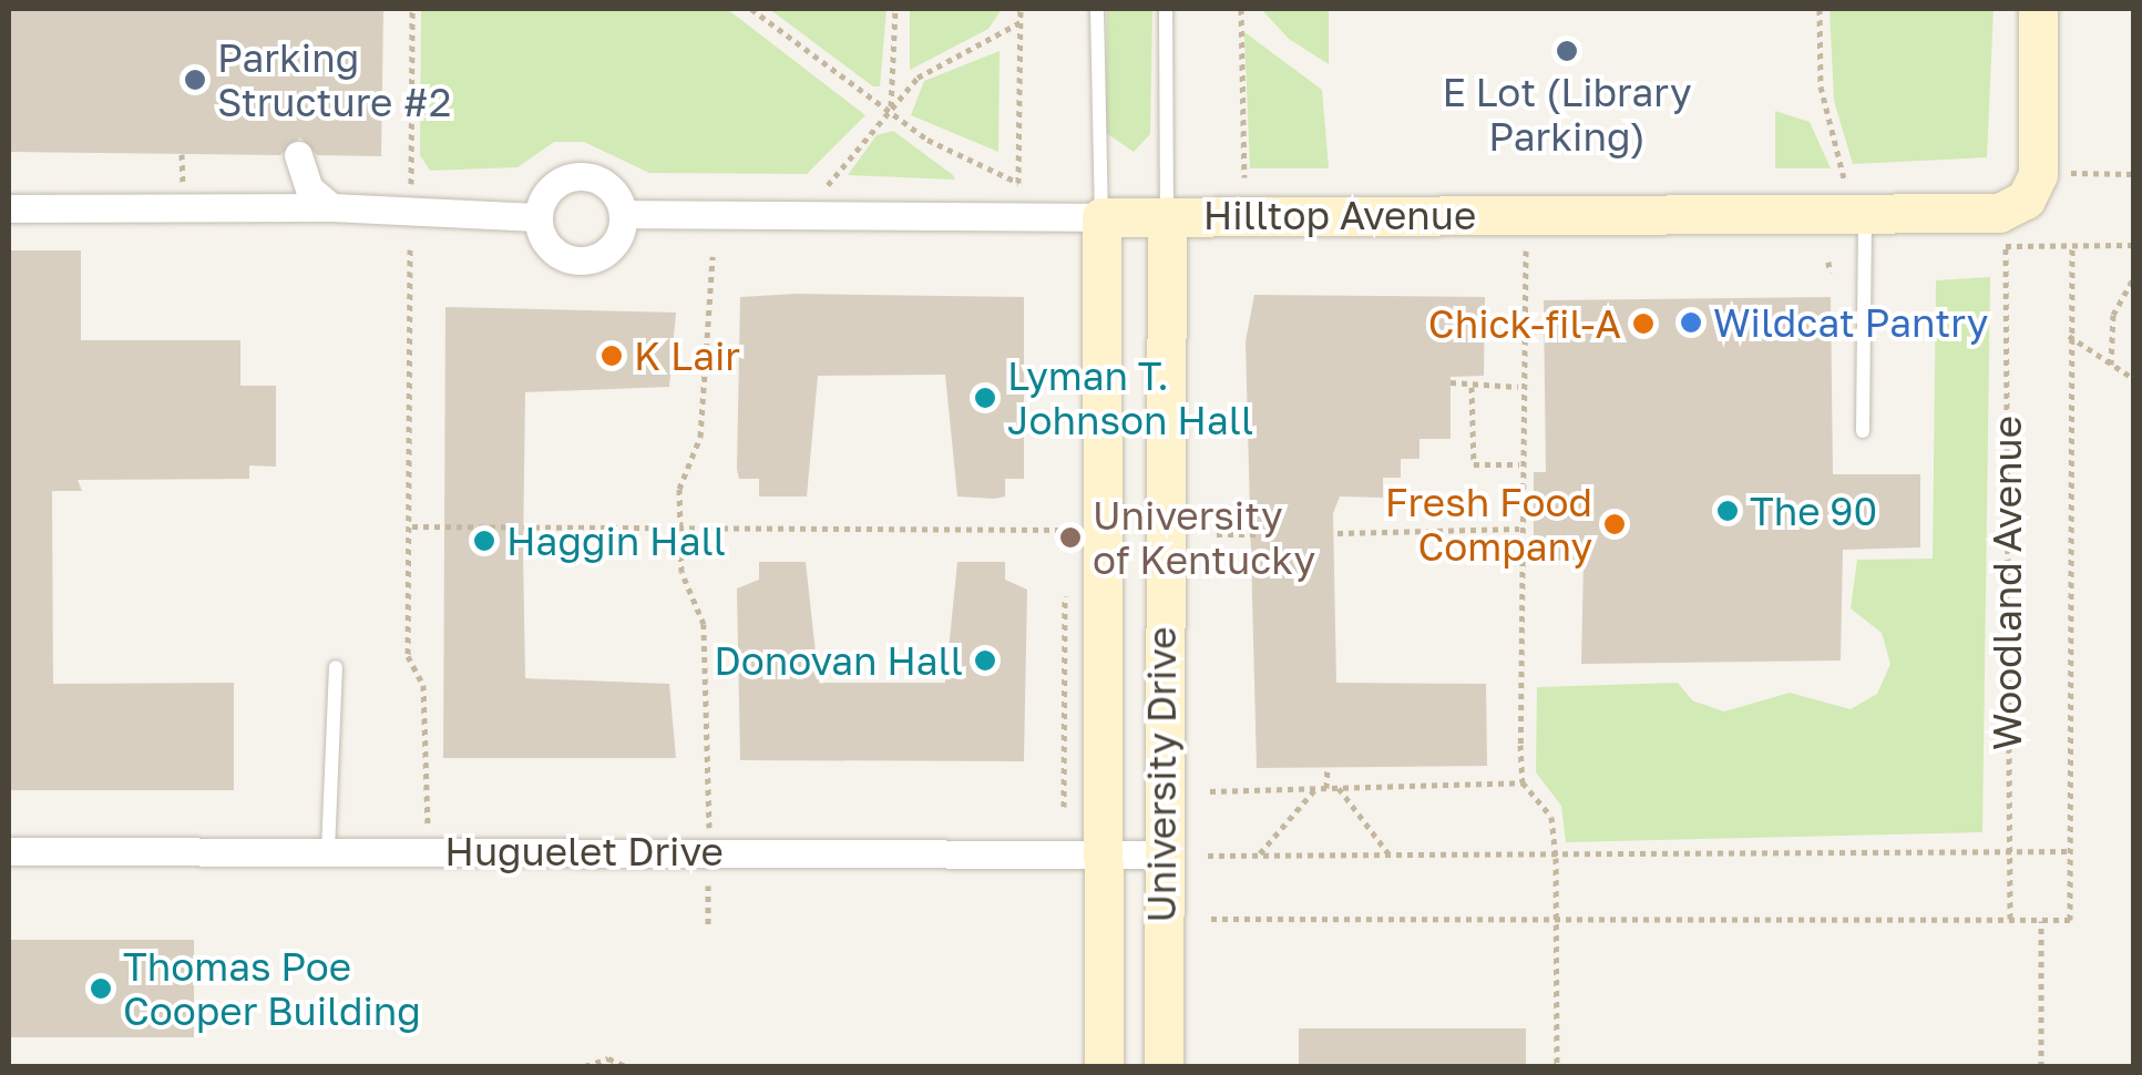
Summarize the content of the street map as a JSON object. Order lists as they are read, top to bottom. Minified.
{"streets":{"street":["Hilltop Avenue","University Drive","Huguelet Drive"],"path":["Woodland Avenue"]},"crossings":[["Hilltop Avenue","University Drive"],["University Drive","Huguelet Drive"]],"places":["E Lot (Library Parking)","Parking Structure #2","Wildcat Pantry","Chick-fil-A","K Lair","Lyman T. Johnson Hall","The 90","Fresh Food Company","University of Kentucky","Haggin Hall","Donovan Hall","Thomas Poe Cooper Building"]}
